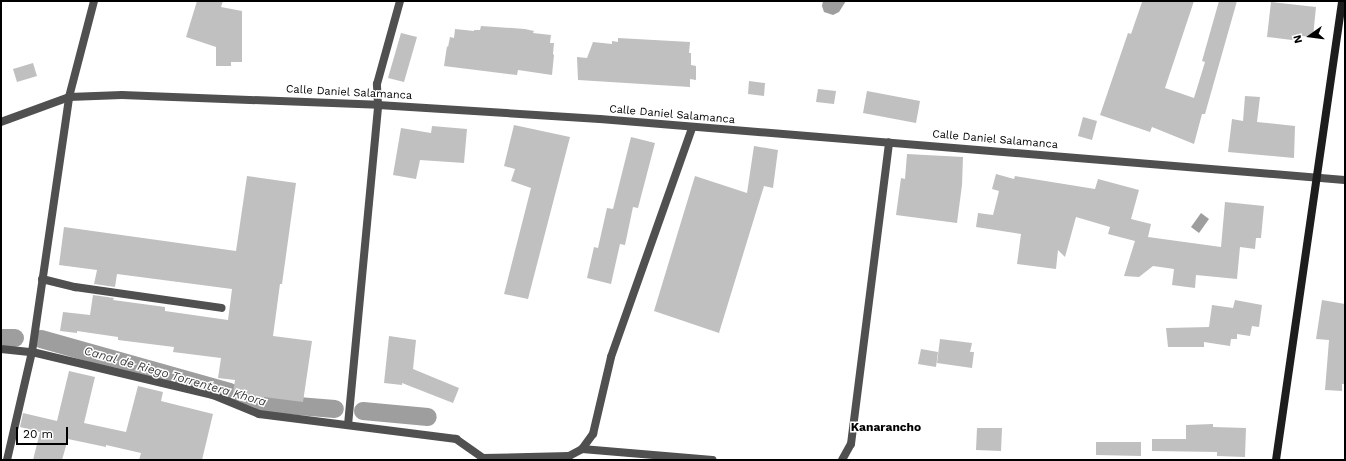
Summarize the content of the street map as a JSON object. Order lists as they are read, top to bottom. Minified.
{"streets":{"street":["Calle Daniel Salamanca"]},"districts":["Kanarancho"],"water":["Canal de Riego Torrentera Khora"],"scale_bar":"20 m","north":"left"}
